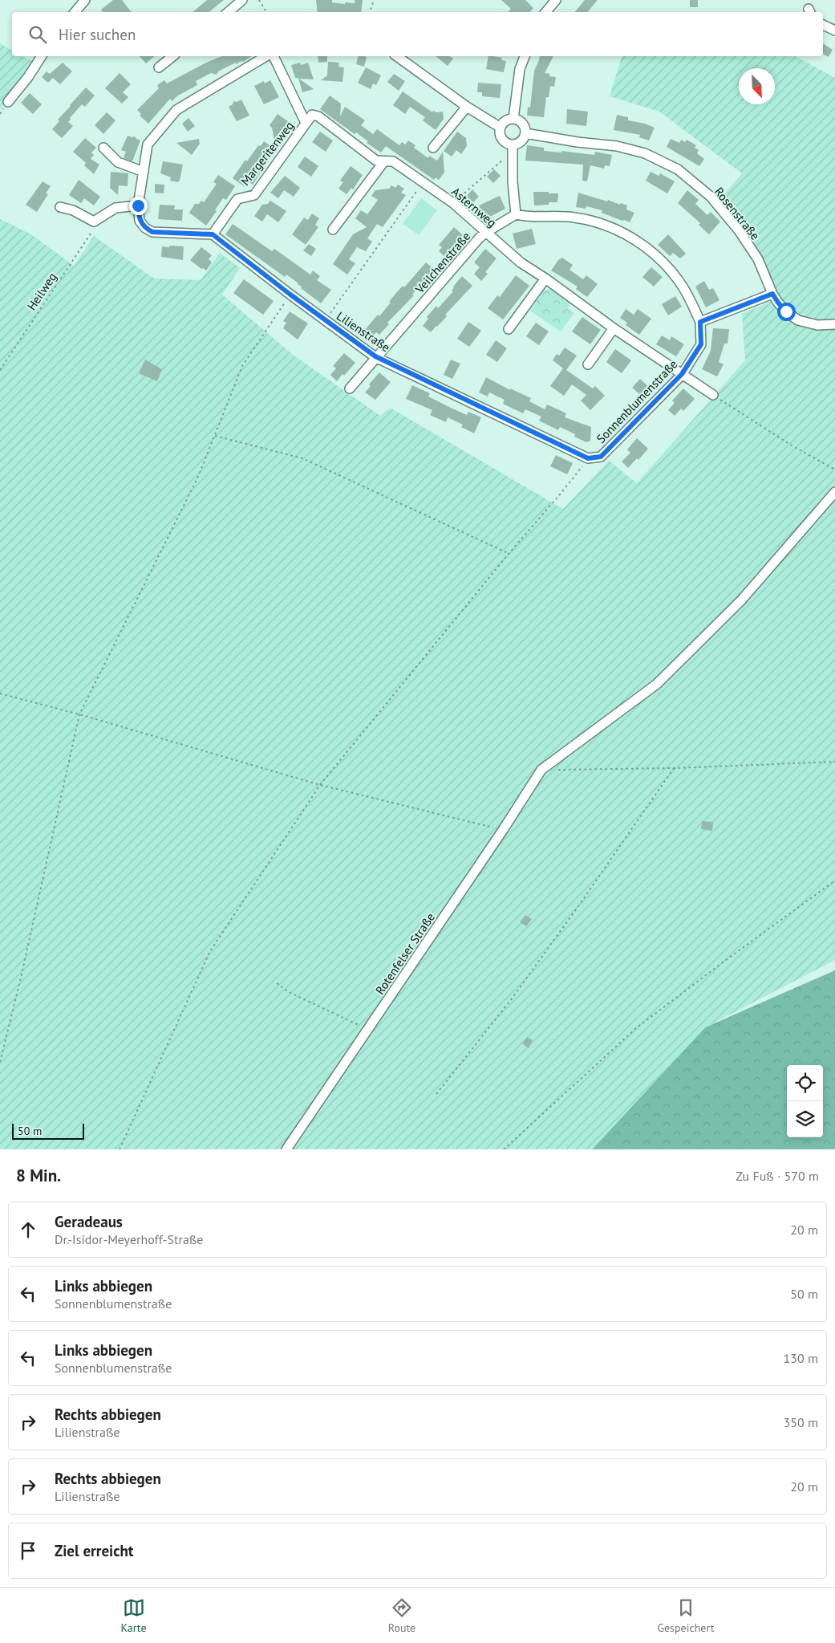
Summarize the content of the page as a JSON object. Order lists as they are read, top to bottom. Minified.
{"streets":{"street":["Margeritenweg","Asternweg","Rosenstraße","Veilchenstraße","Lilienstraße","Sonnenblumenstraße","Rotenfelser Straße"],"path":["Heilweg"]},"crossings":[["Margeritenweg","Asternweg"],["Margeritenweg","Lilienstraße"],["Asternweg","Veilchenstraße"],["Asternweg","Sonnenblumenstraße"],["Veilchenstraße","Lilienstraße"],["Lilienstraße","Sonnenblumenstraße"]],"scale_bar":"50 m","north":"bottom right","page":{"search":"Hier suchen","scale":"50 m","heading":["8 Min.","Zu Fuß · 570 m"],"list":[["Geradeaus","Dr.-Isidor-Meyerhoff-Straße","20 m"],["Links abbiegen","Sonnenblumenstraße","50 m"],["Links abbiegen","Sonnenblumenstraße","130 m"],["Rechts abbiegen","Lilienstraße","350 m"],["Rechts abbiegen","Lilienstraße","20 m"],"Ziel erreicht"],"nav":["Karte","Route","Gespeichert"]}}
